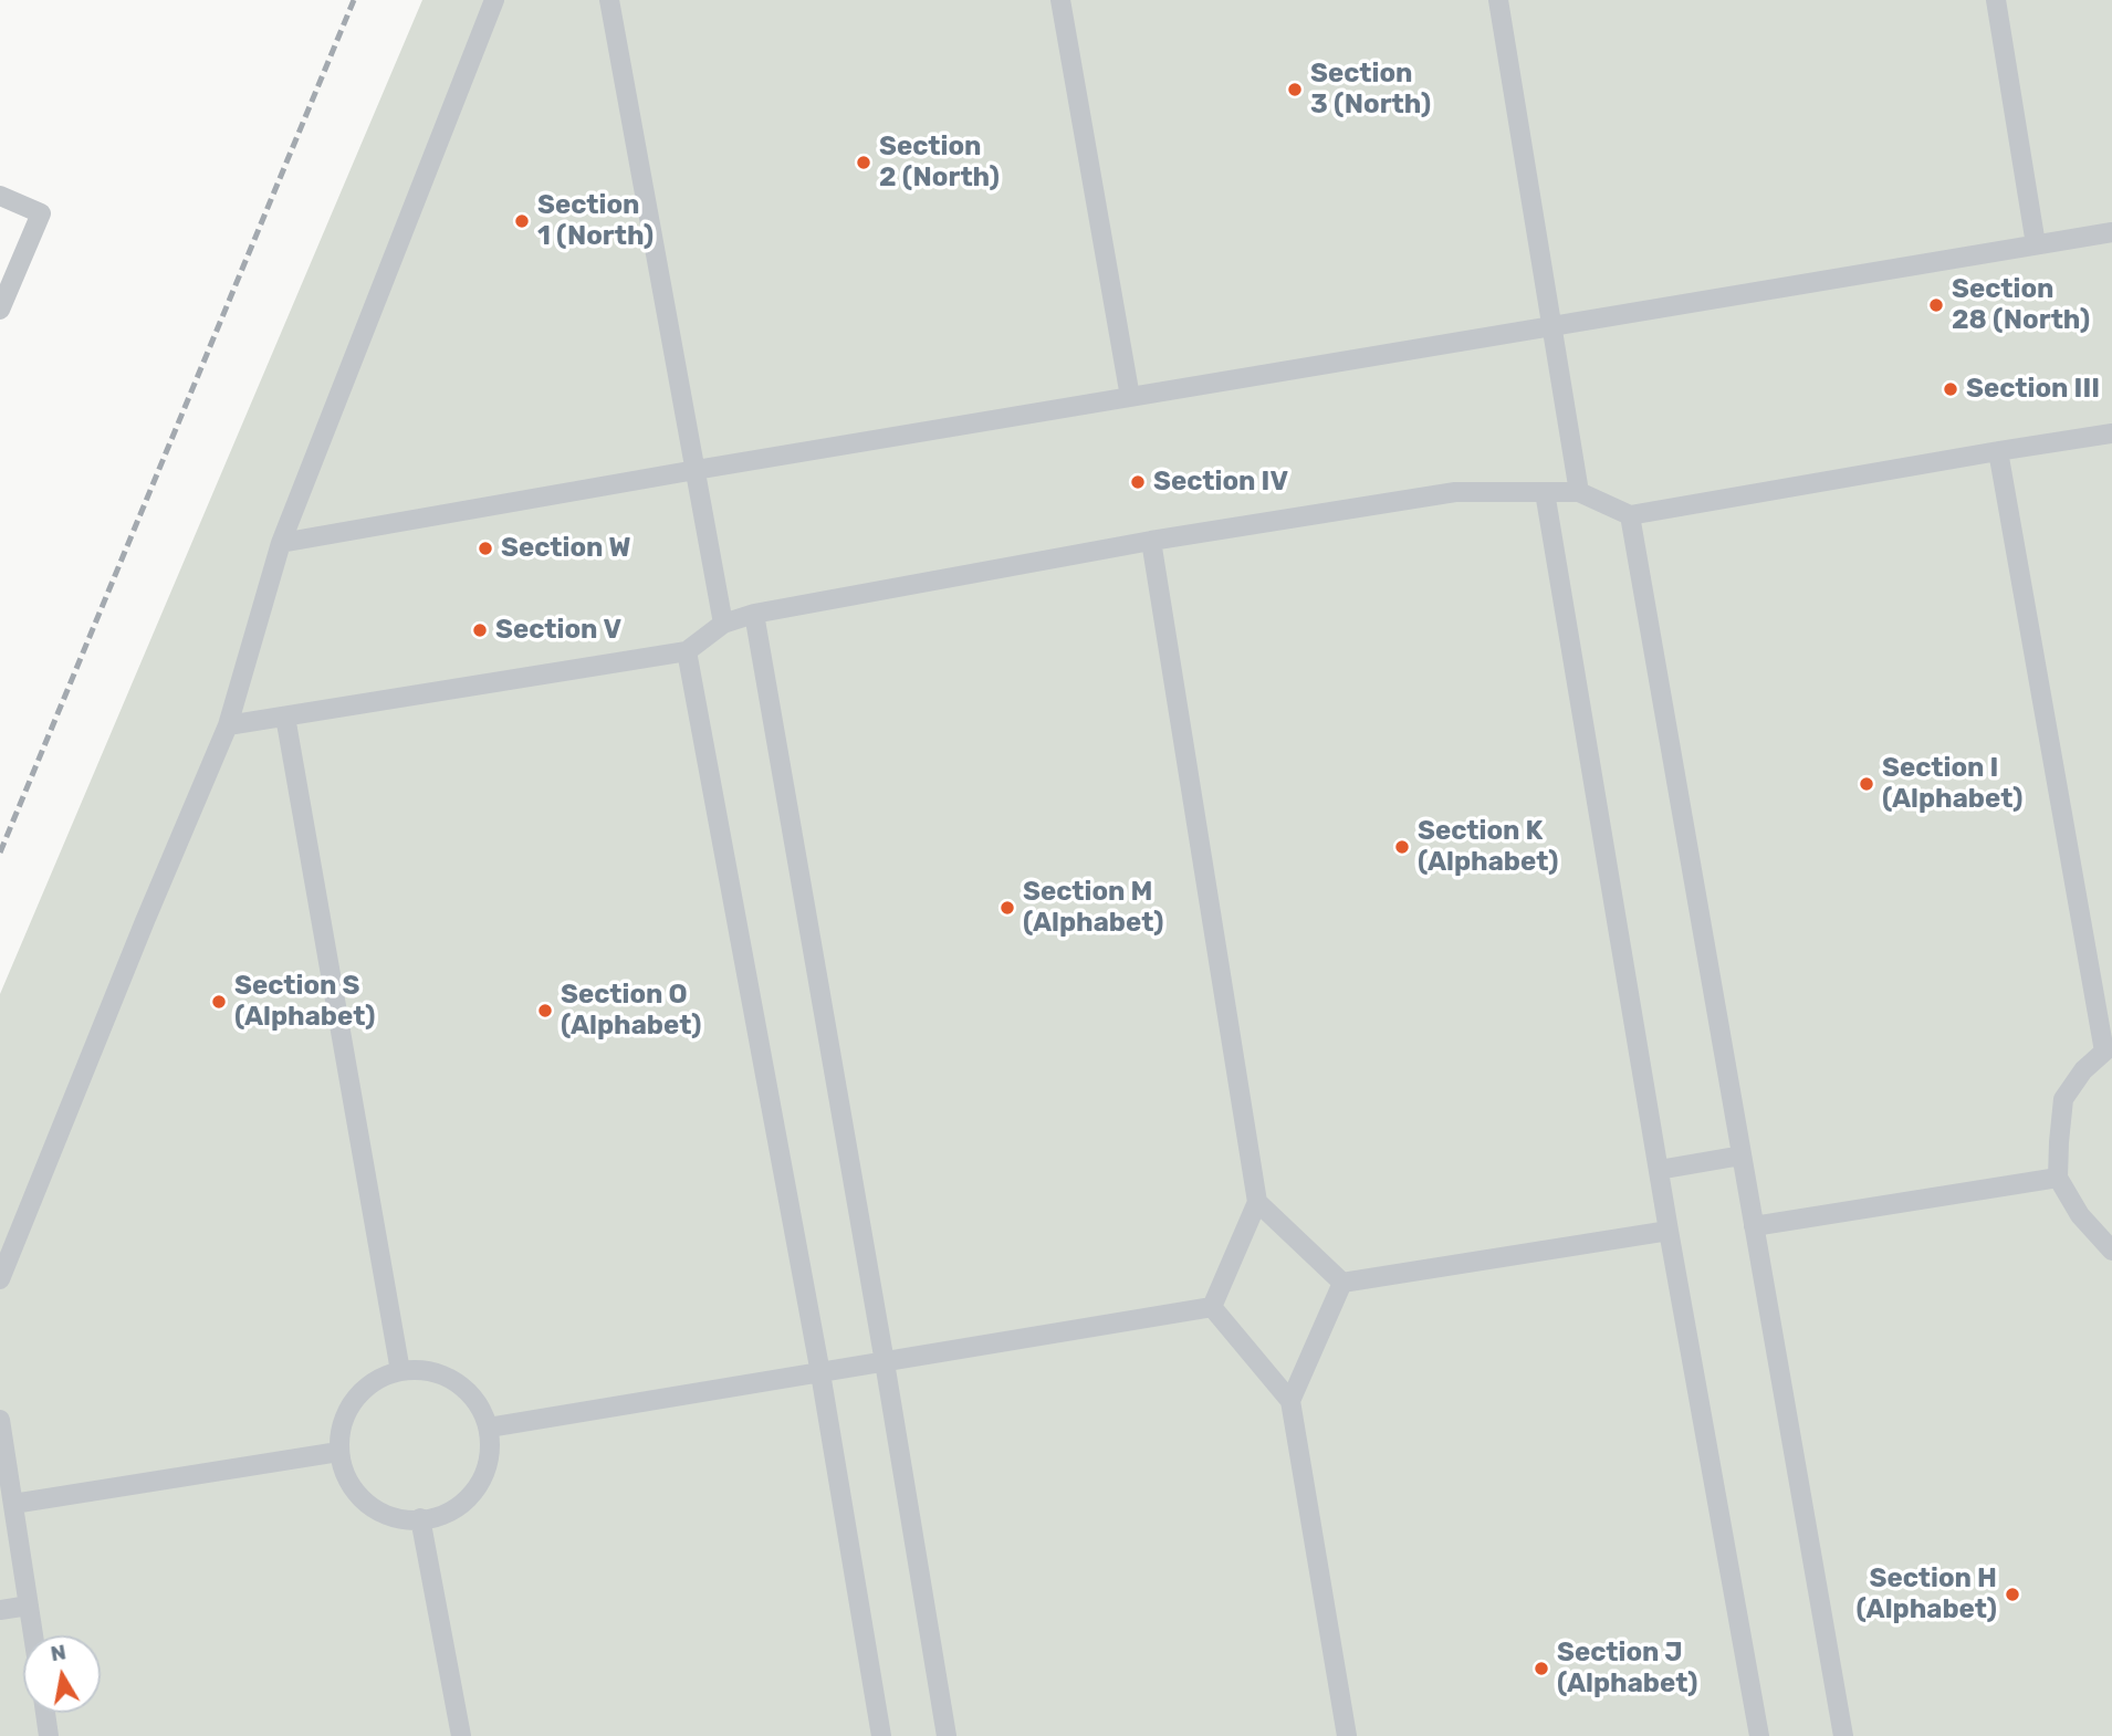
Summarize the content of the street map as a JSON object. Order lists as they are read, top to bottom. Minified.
{"places":["Section 3 (North)","Section 2 (North)","Section 1 (North)","Section 28 (North)","Section III","Section IV","Section W","Section V","Section I (Alphabet)","Section K (Alphabet)","Section M (Alphabet)","Section S (Alphabet)","Section O (Alphabet)","Section H (Alphabet)","Section J (Alphabet)"],"north":"top"}
